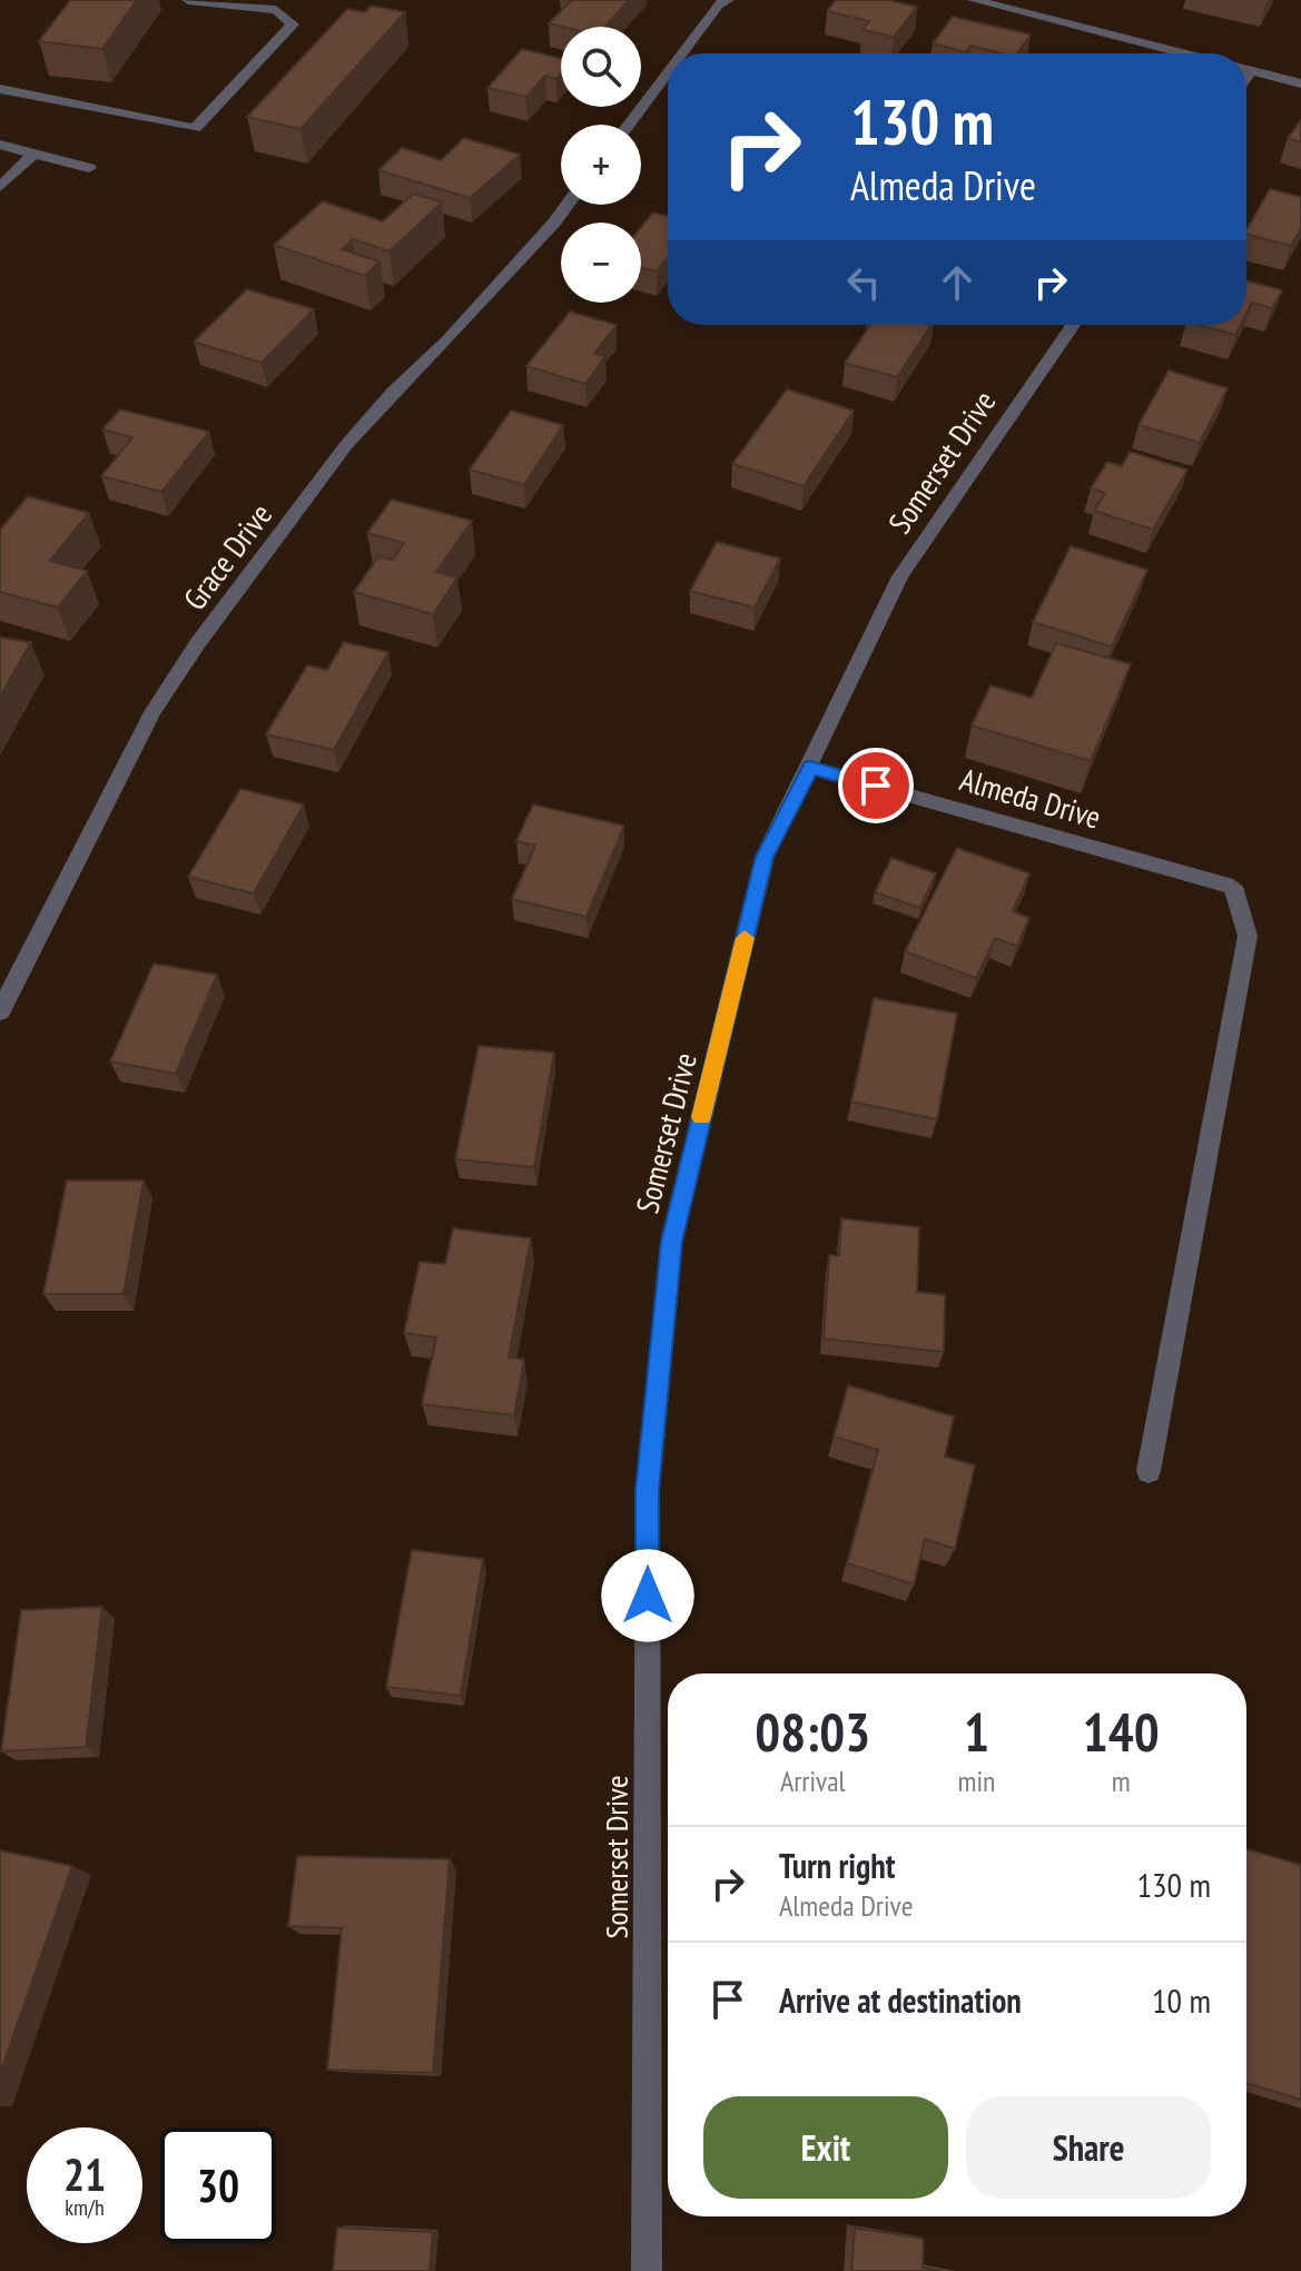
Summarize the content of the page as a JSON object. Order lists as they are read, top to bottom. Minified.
{"streets":{"street":["Somerset Drive","Grace Drive","Almeda Drive"]},"crossings":[["Somerset Drive","Almeda Drive"]],"page":{"map_buttons":["+","−"],"turn":["130 m","Almeda Drive"],"eta":["08:03","Arrival","1","min","140","m"],"list":[{"name":"Turn right","note":"Almeda Drive","value":"130 m"},{"name":"Arrive at destination","value":"10 m"}],"buttons":["Exit","Share"],"speed":"21 km/h","limit":"30"}}
